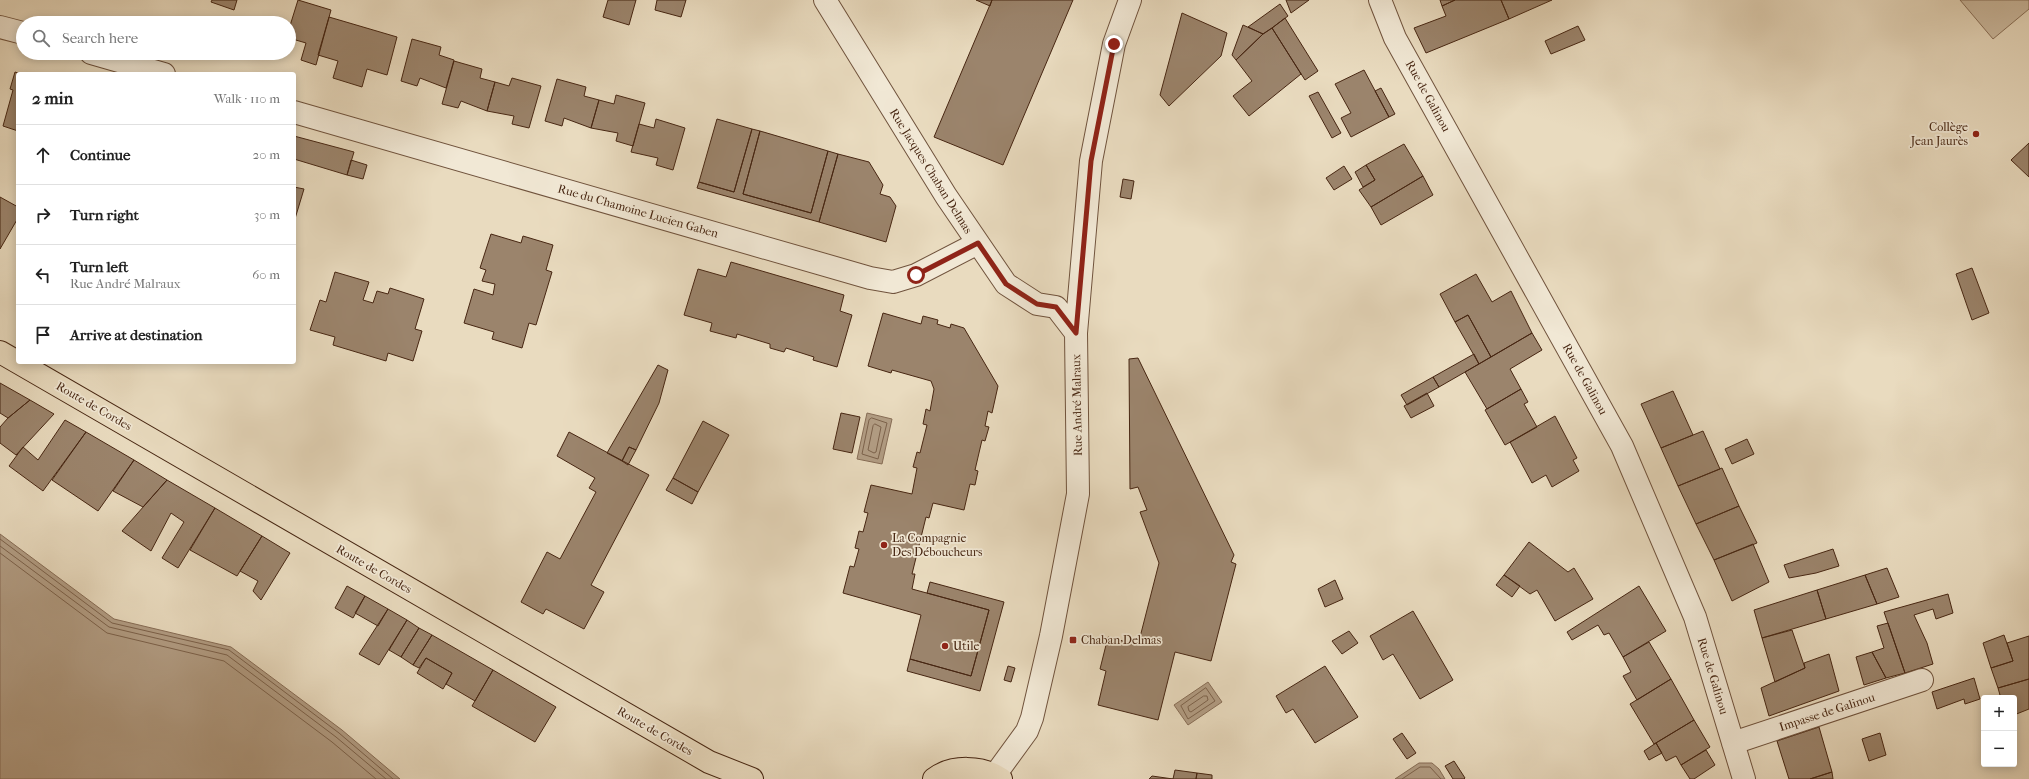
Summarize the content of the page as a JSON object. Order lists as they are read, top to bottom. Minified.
{"streets":{"main road":["Route de Cordes"],"street":["Rue de Galinou","Rue Jacques Chaban Delmas","Rue du Chamoine Lucien Gaben","Rue André Malraux","Impasse de Galinou"]},"crossings":[["Rue de Galinou","Impasse de Galinou"],["Rue Jacques Chaban Delmas","Rue du Chamoine Lucien Gaben"],["Rue Jacques Chaban Delmas","Rue André Malraux"]],"places":{"other":["Collège Jean Jaurès","La Compagnie Des Déboucheurs","Utile"],"transit":["Chaban Delmas"]},"page":{"search":"Search here","heading":["2 min","Walk · 110 m"],"list":[["Continue","20 m"],["Turn right","30 m"],["Turn left","Rue André Malraux","60 m"],"Arrive at destination"],"map_buttons":["+","−"]}}
